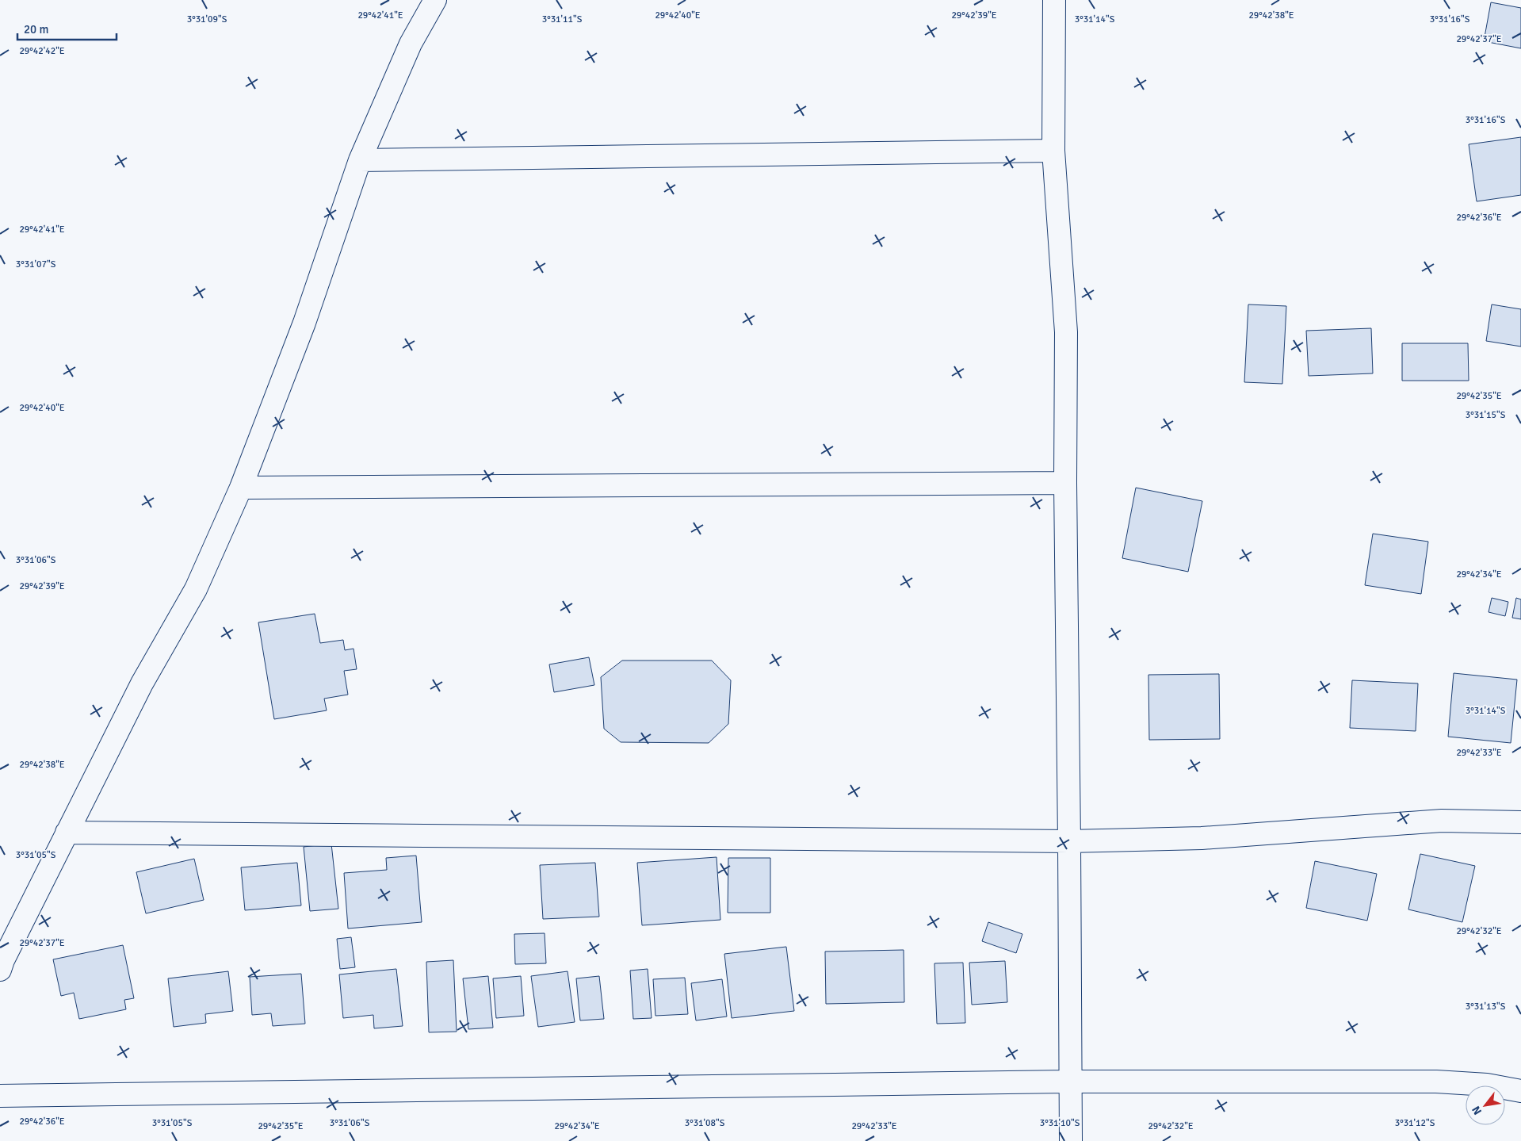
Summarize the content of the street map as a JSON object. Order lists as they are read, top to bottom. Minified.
{"scale_bar":"20 m","north":"bottom left","coordinates":["29°42'41\"E","29°42'40\"E","29°42'39\"E","29°42'38\"E","3°31'16\"S","3°31'09\"S","3°31'11\"S","3°31'14\"S","29°42'37\"E","29°42'42\"E","29°42'36\"E","3°31'07\"S","29°42'35\"E","3°31'15\"S","3°31'06\"S","29°42'34\"E","29°42'33\"E","3°31'05\"S","29°42'32\"E","3°31'13\"S","3°31'08\"S","3°31'10\"S","3°31'12\"S"]}
